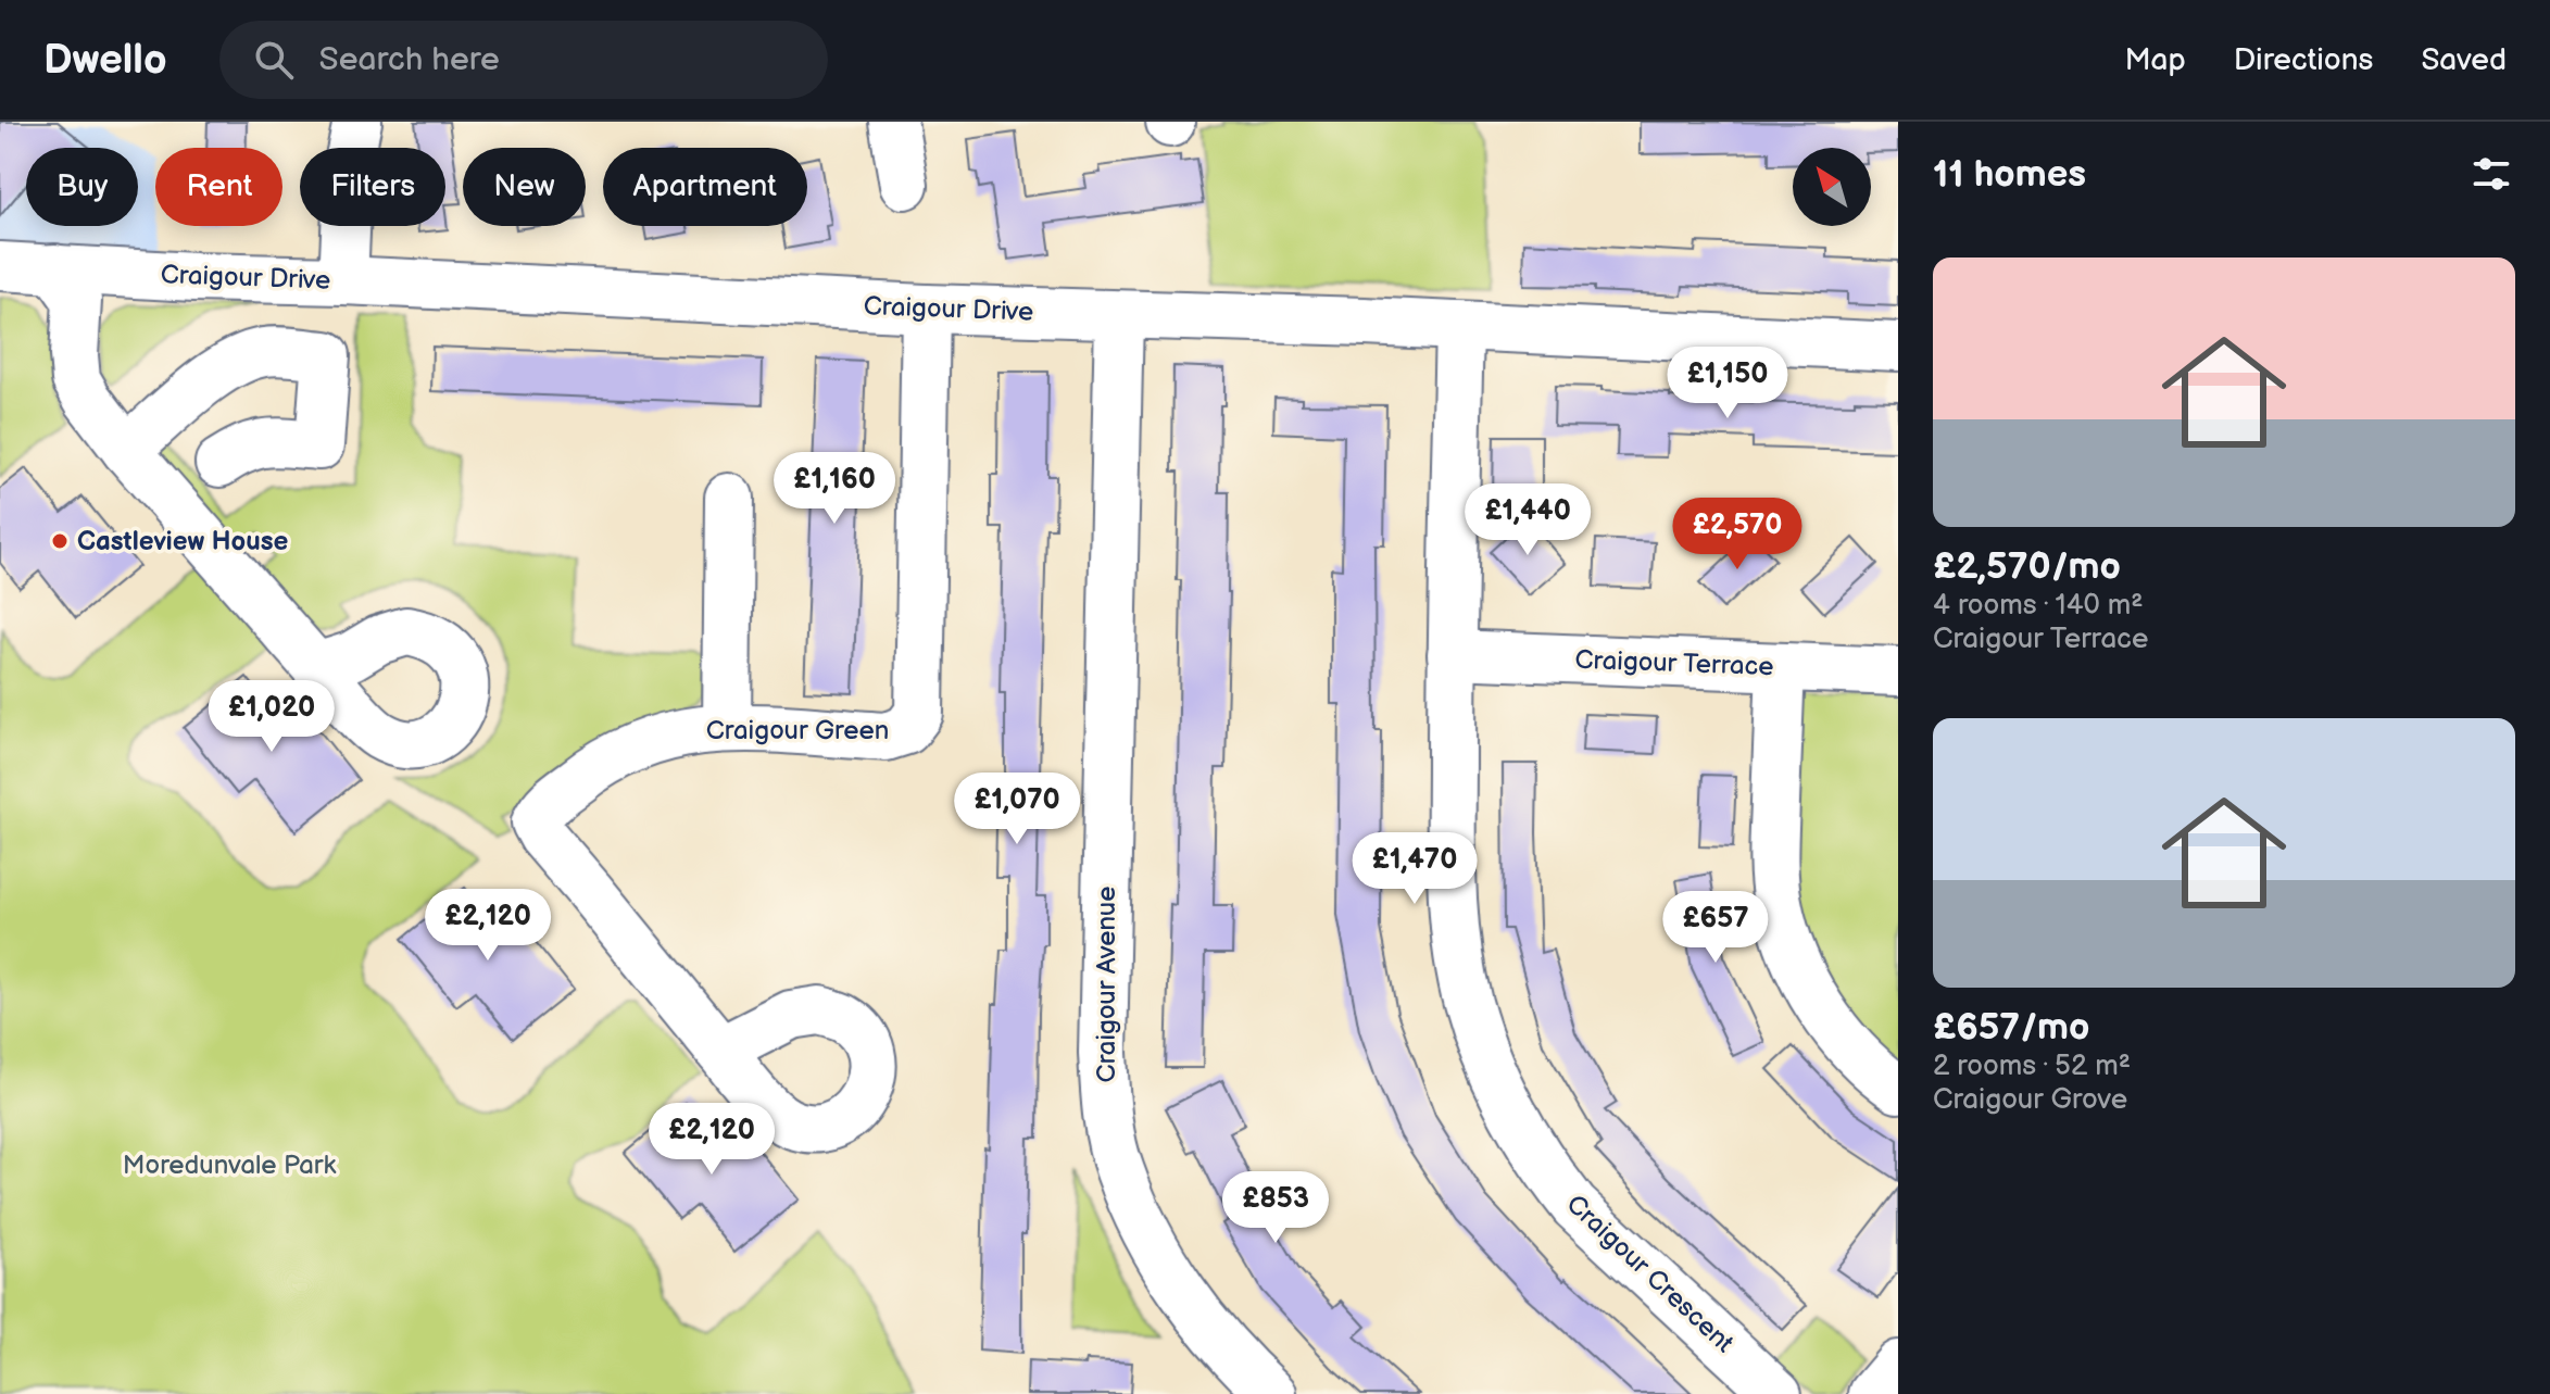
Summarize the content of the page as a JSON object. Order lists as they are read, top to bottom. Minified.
{"streets":{"street":["Craigour Drive","Craigour Terrace","Craigour Green","Craigour Avenue","Craigour Crescent"]},"crossings":[["Craigour Drive","Craigour Green"],["Craigour Drive","Craigour Avenue"],["Craigour Drive","Craigour Crescent"],["Craigour Terrace","Craigour Crescent"]],"parks":["Moredunvale Park"],"places":["Castleview House"],"north":"top left","page":{"header":"Dwello","search":"Search here","nav":["Map","Directions","Saved"],"heading":"11 homes","chip":["Buy","Rent","Filters","New","Apartment"],"list":[{"name":"£2,570/mo","note":"4 rooms · 140 m² · Craigour Terrace"},{"name":"£657/mo","note":"2 rooms · 52 m² · Craigour Grove"}],"price":["£1,150","£1,160","£1,440","£2,570","£1,020","£1,070","£1,470","£2,120","£657","£2,120","£853"]}}
